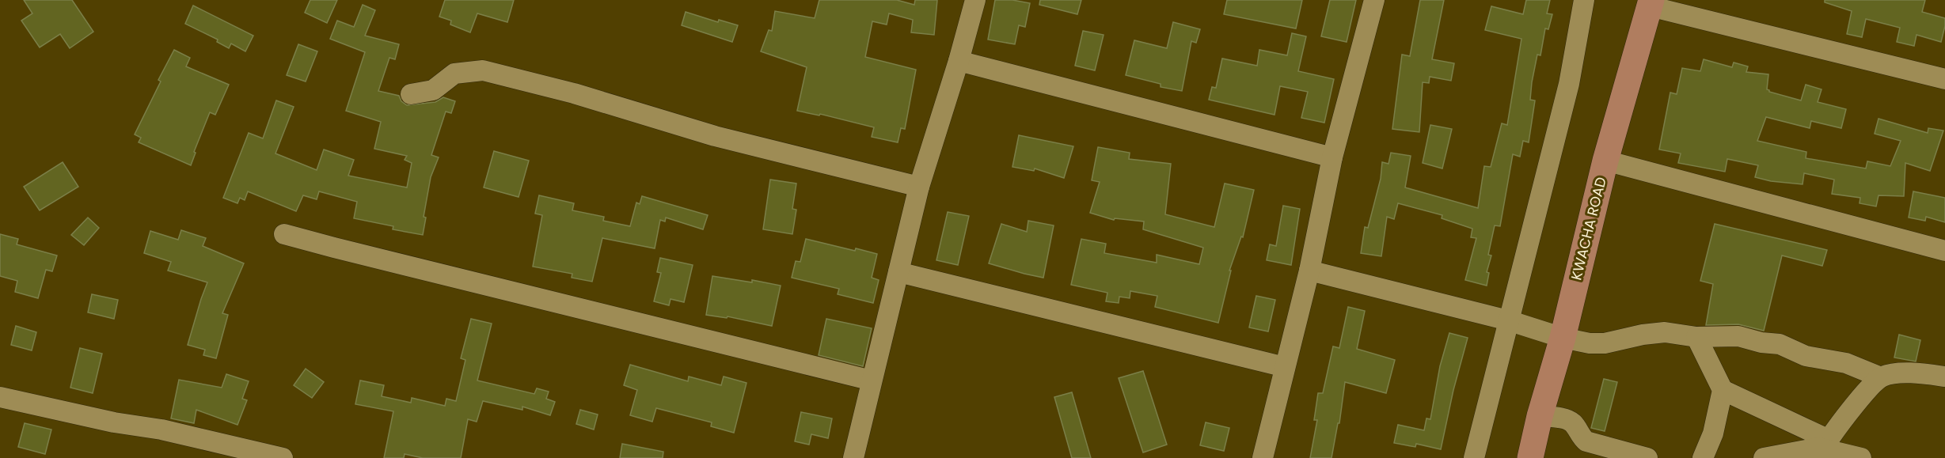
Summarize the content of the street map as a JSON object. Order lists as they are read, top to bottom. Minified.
{"streets":{"main road":["KWACHA ROAD"]}}
